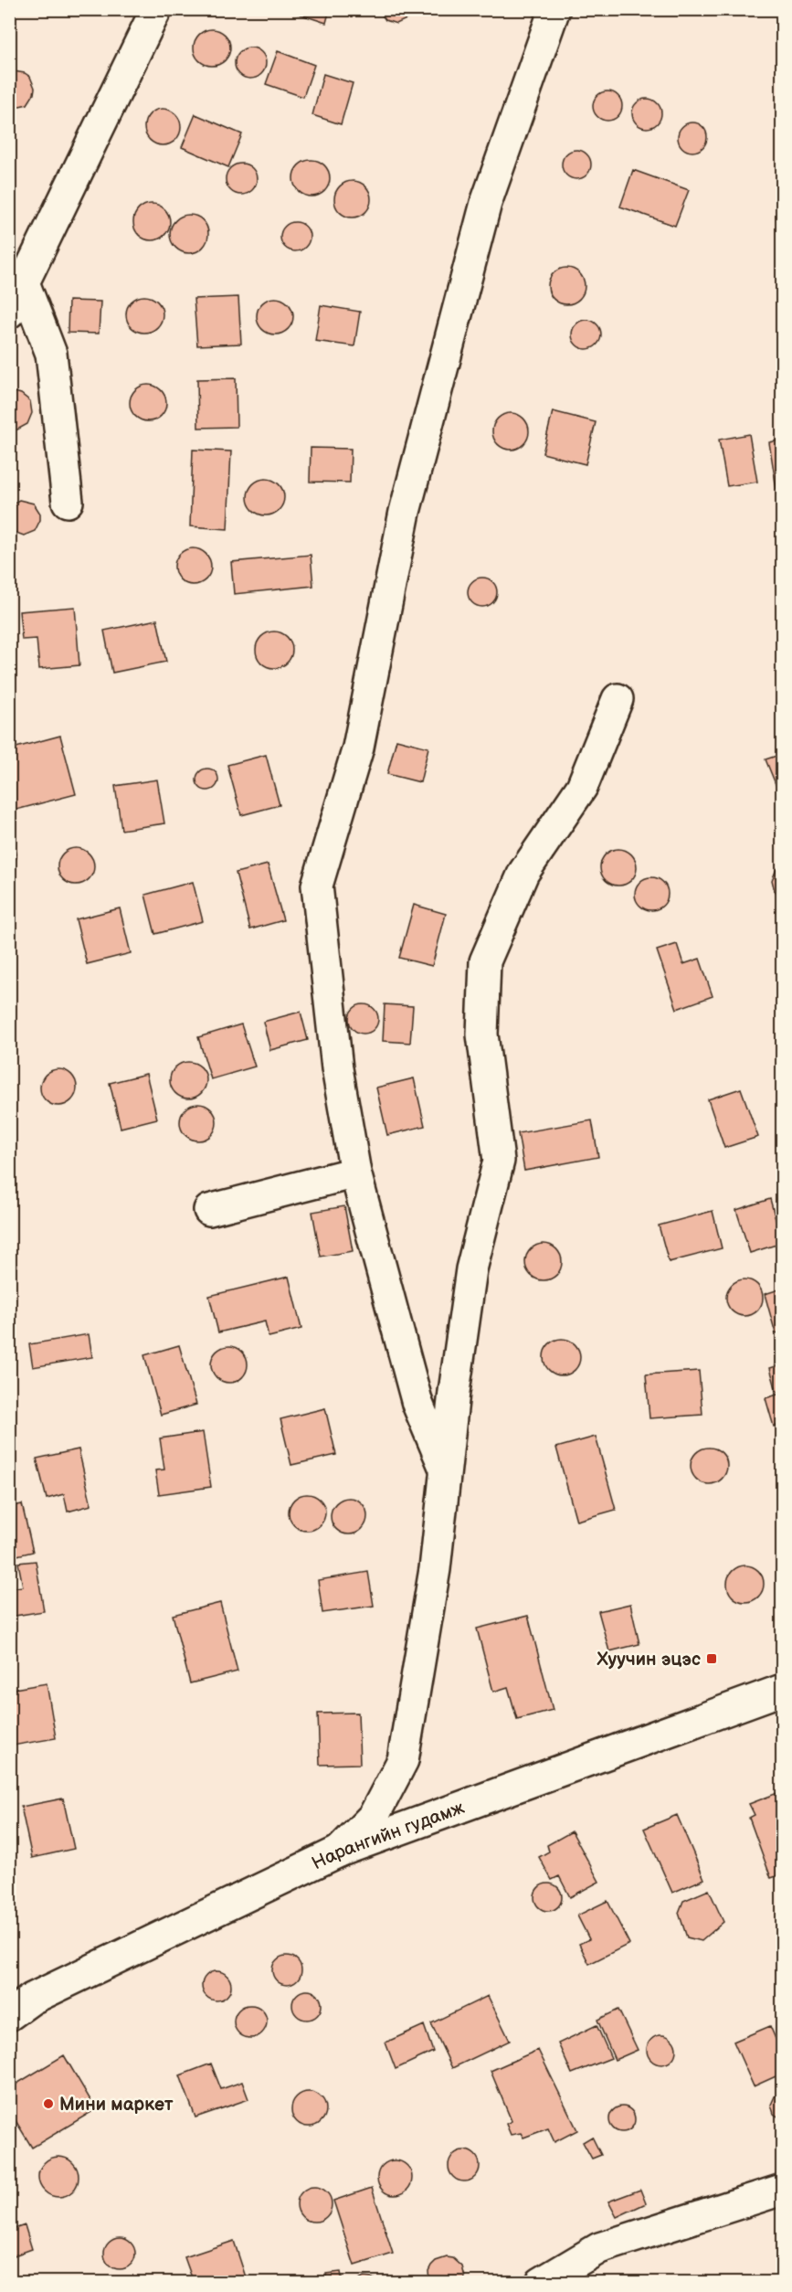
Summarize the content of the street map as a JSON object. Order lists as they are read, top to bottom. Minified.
{"streets":{"street":["Нарангийн гудамж"]},"places":{"transit":["Хуучин эцэс"],"other":["Мини маркет"]}}
